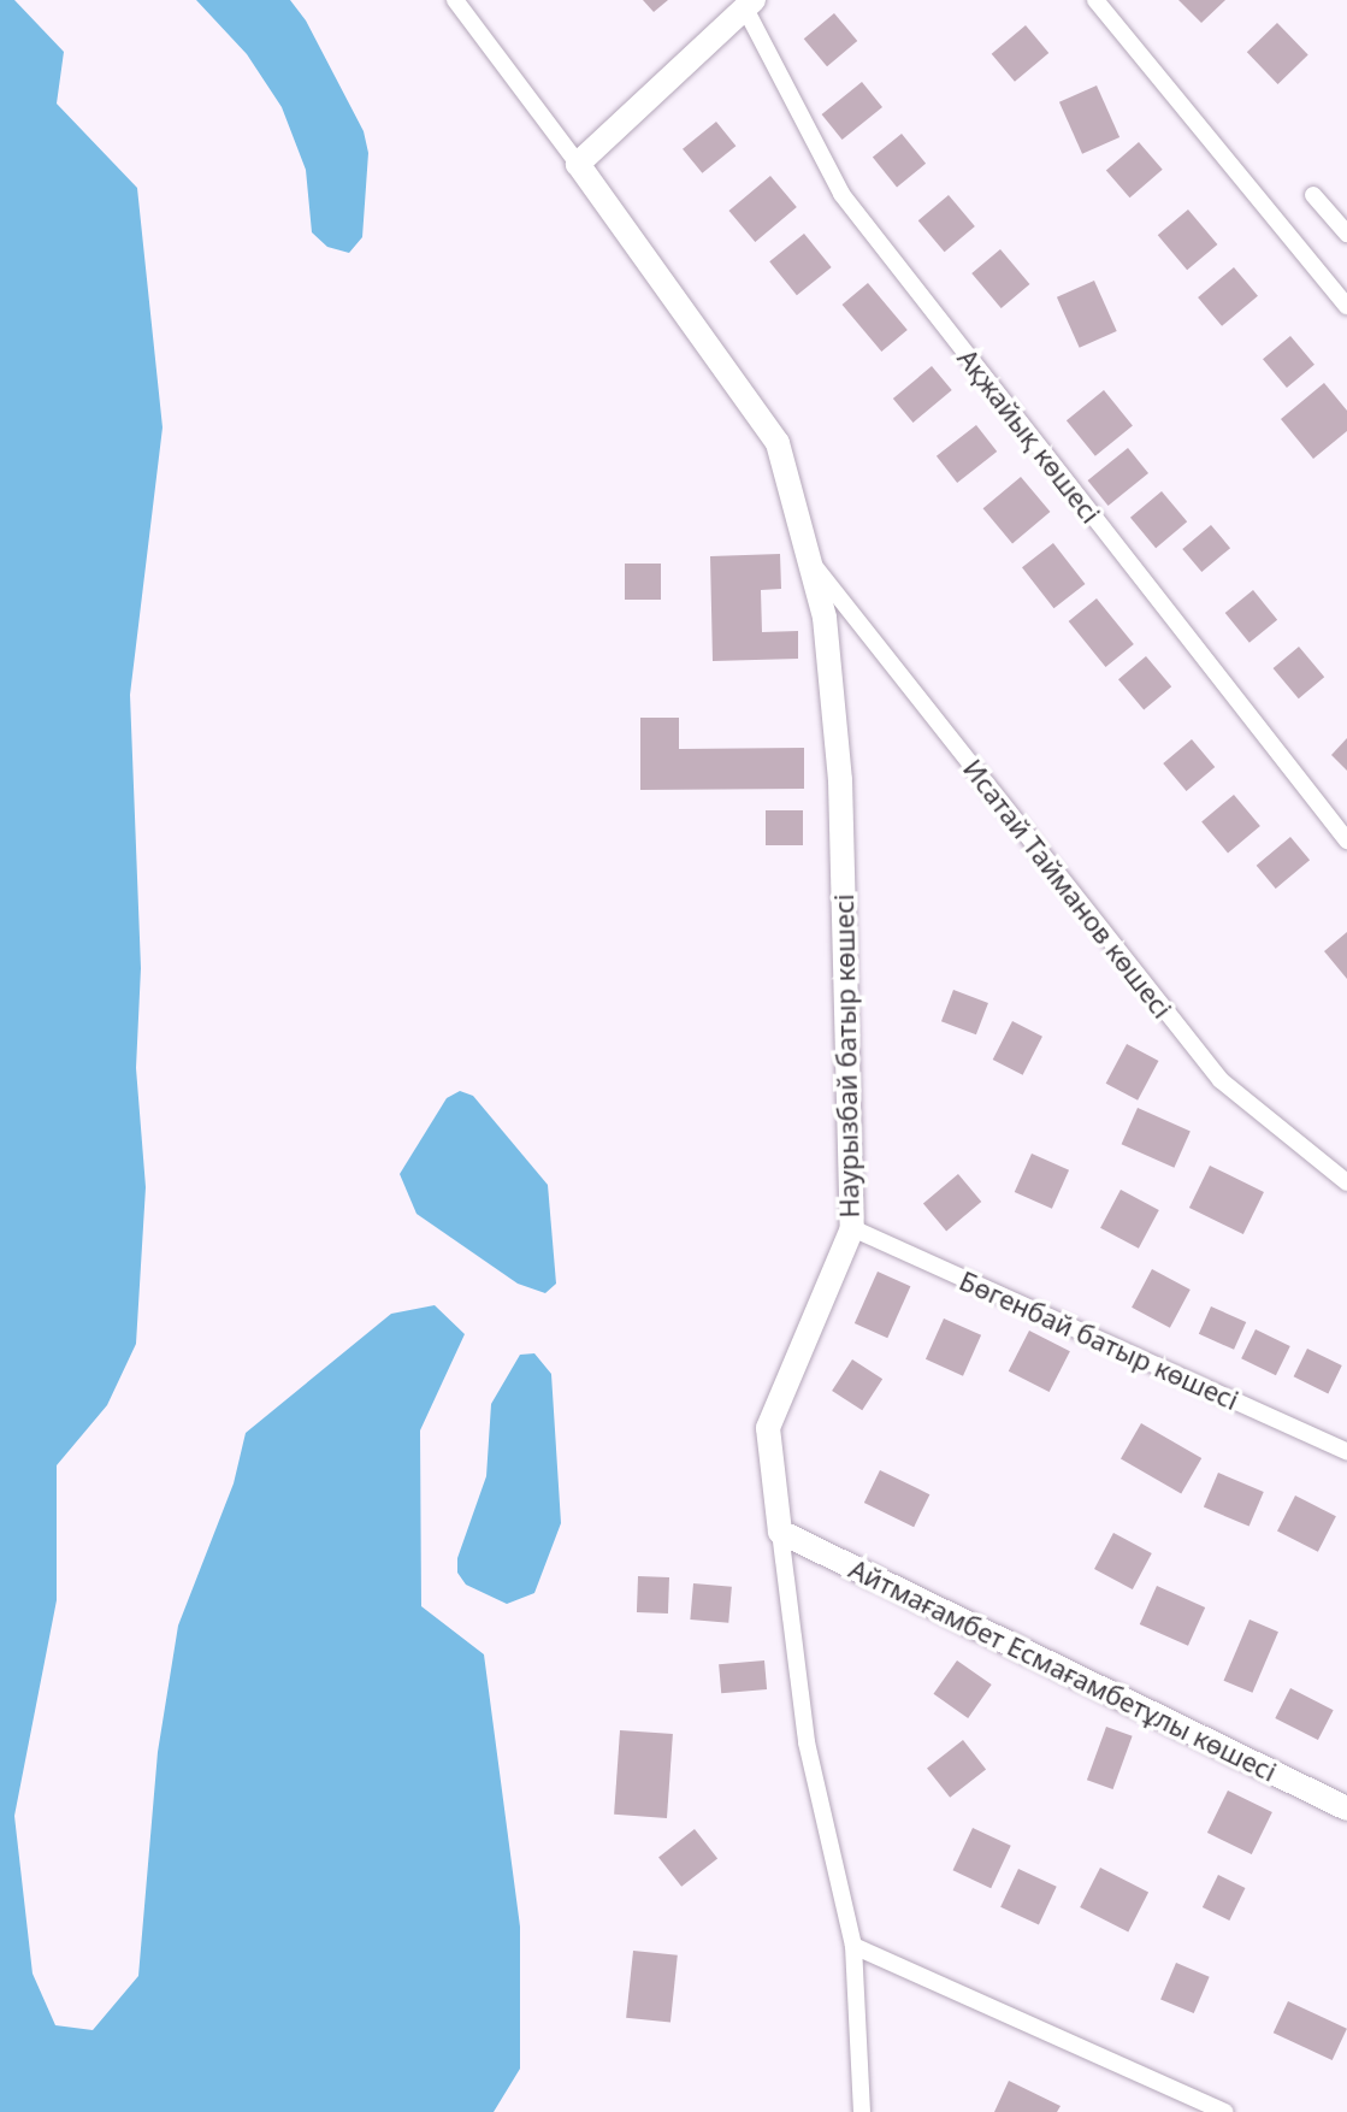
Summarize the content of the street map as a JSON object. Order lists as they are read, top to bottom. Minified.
{"streets":{"street":["Ақжайық көшесі","Исатай Тайманов көшесі","Наурызбай батыр көшесі","Бөгенбай батыр көшесі","Айтмағамбет Есмағамбетұлы көшесі"]},"crossings":[["Исатай Тайманов көшесі","Наурызбай батыр көшесі"],["Наурызбай батыр көшесі","Бөгенбай батыр көшесі"],["Наурызбай батыр көшесі","Айтмағамбет Есмағамбетұлы көшесі"]]}
